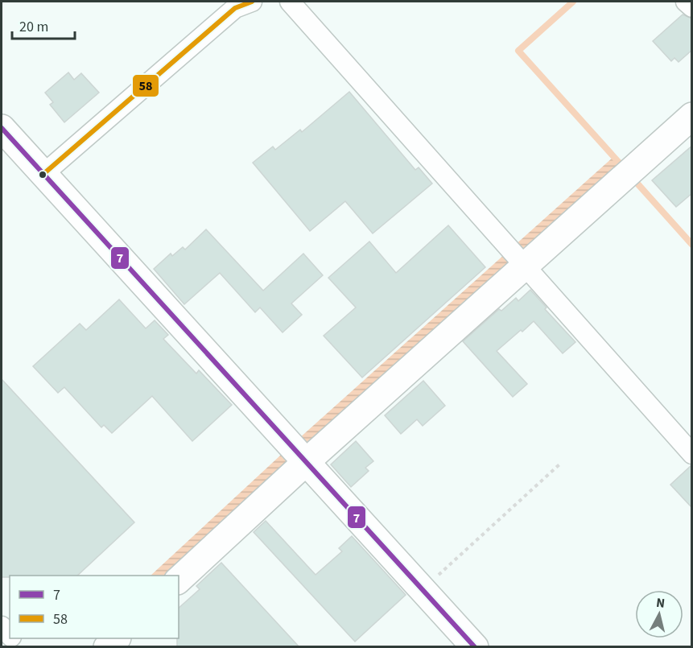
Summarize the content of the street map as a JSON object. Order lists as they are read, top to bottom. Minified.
{"lines":["transit line 58","transit line 7"],"legend":["7","58"],"scale_bar":"20 m","north":"top"}
